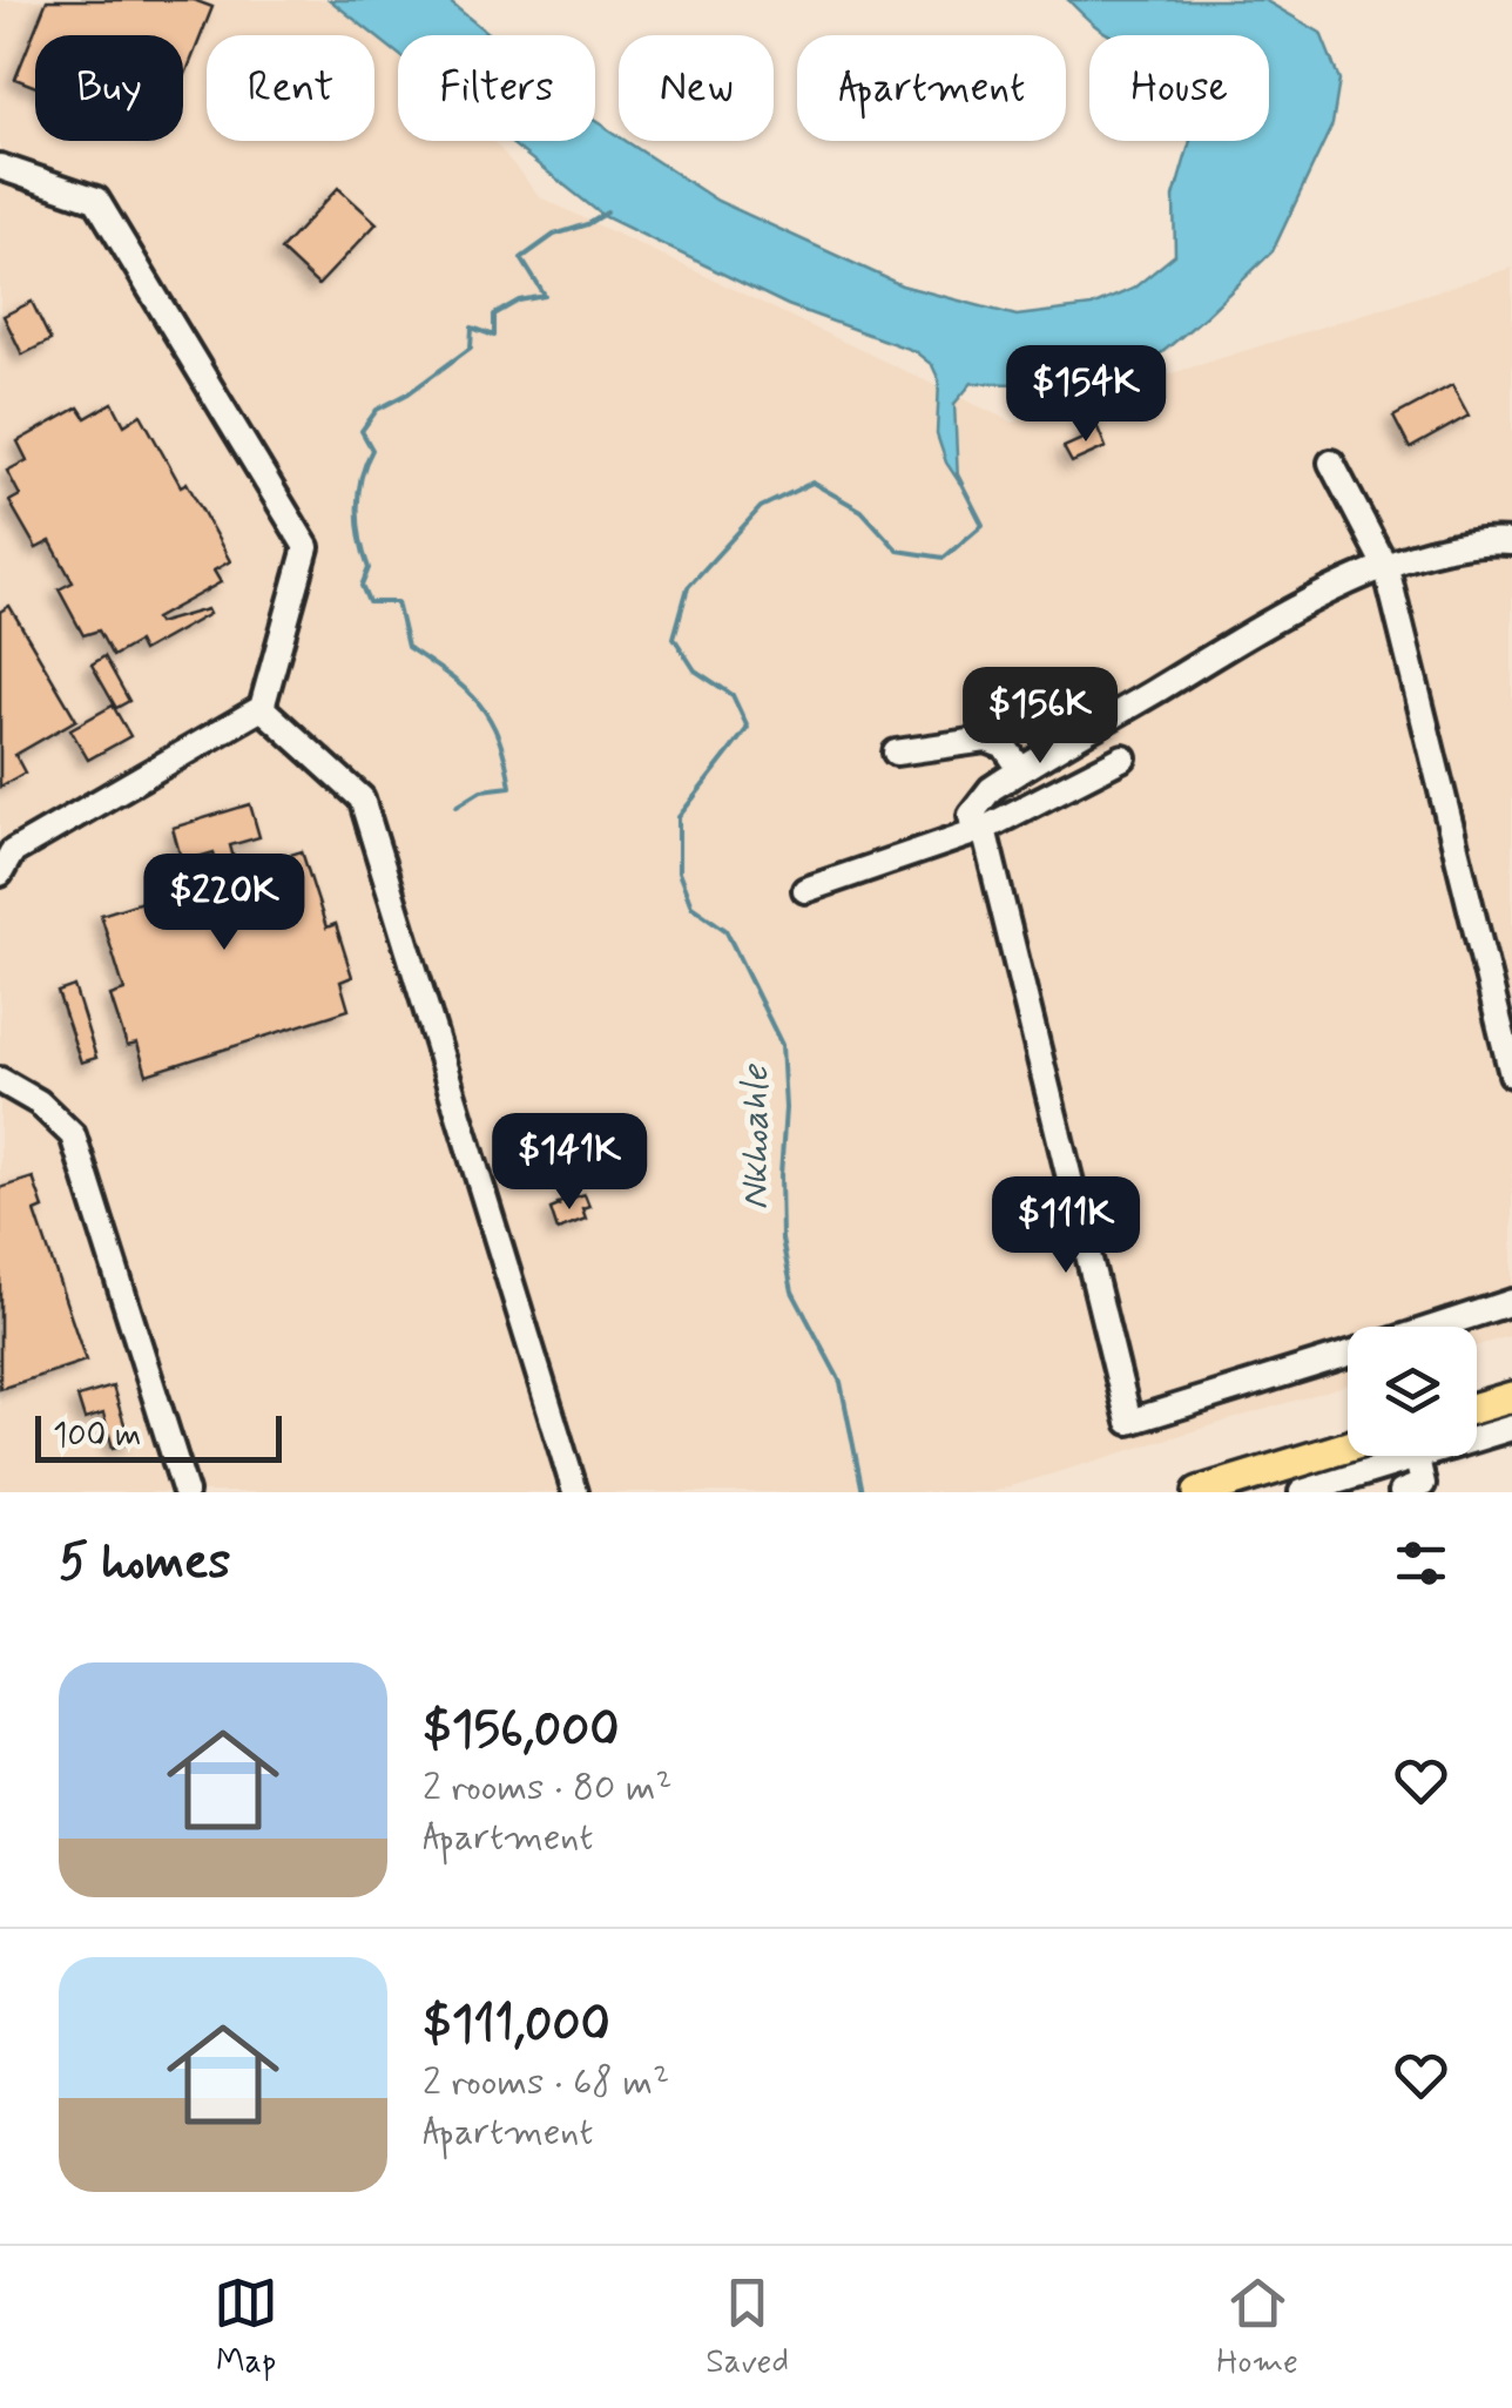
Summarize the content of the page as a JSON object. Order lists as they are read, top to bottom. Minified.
{"water":["Nkhoahle"],"scale_bar":"100 m","page":{"chip":["Buy","Rent","Filters","New","Apartment","House"],"price":["$154K","$156K","$220K","$141K","$111K"],"scale":"100 m","heading":"5 homes","list":[{"name":"$156,000","note":"2 rooms · 80 m² · Apartment"},{"name":"$111,000","note":"2 rooms · 68 m² · Apartment"}],"tabs":["Map","Saved","Home"]}}
